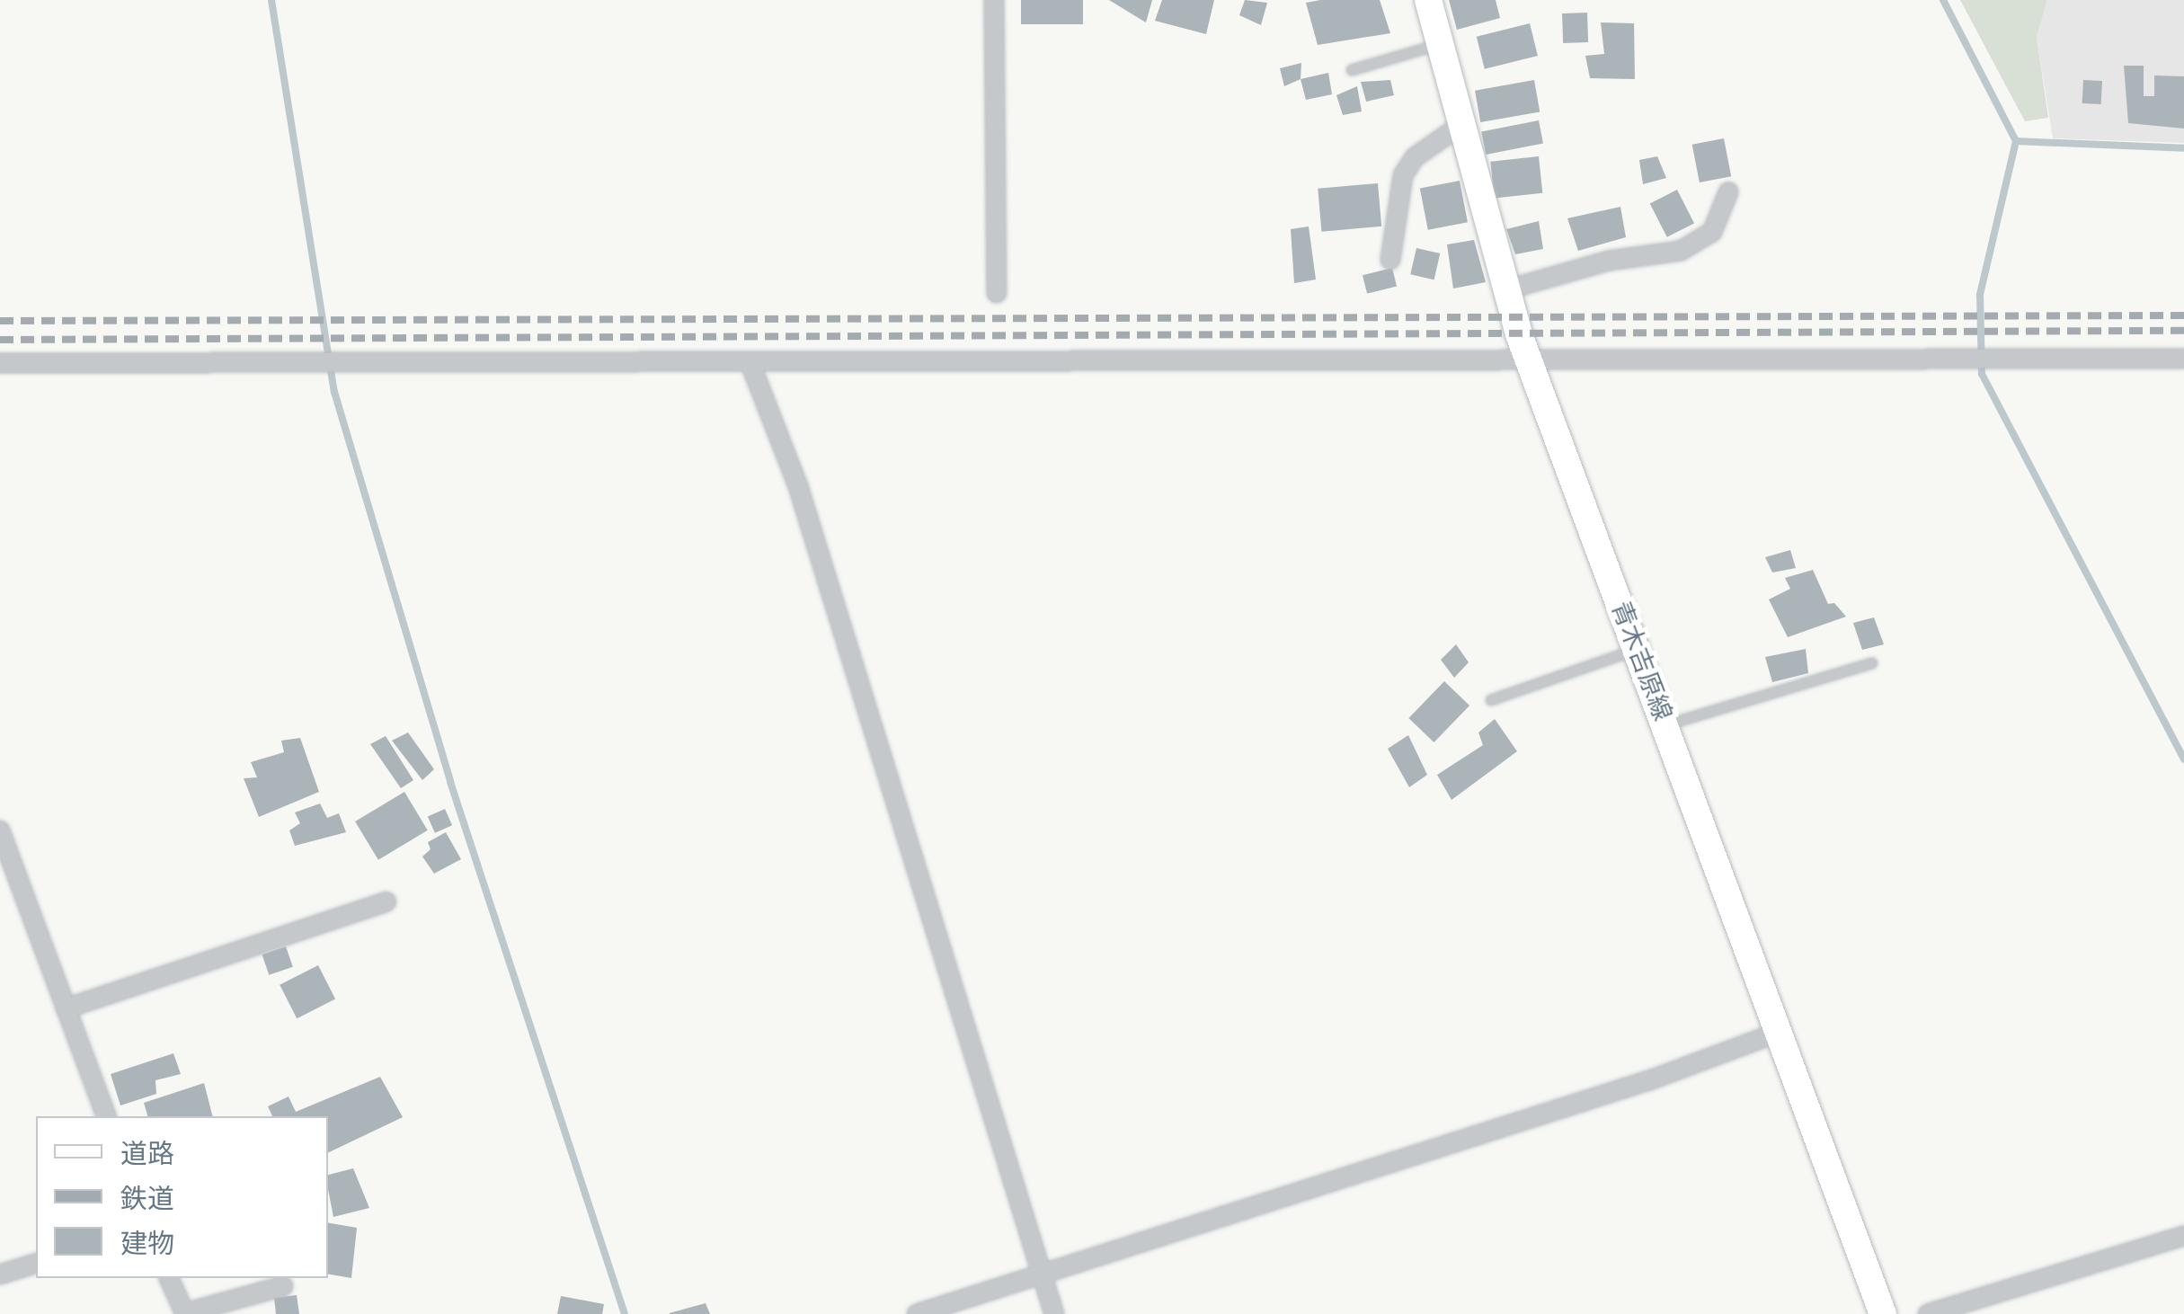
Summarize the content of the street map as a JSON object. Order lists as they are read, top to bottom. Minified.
{"streets":{"main road":["青木吉原線"]},"legend":["道路","鉄道","建物"]}
